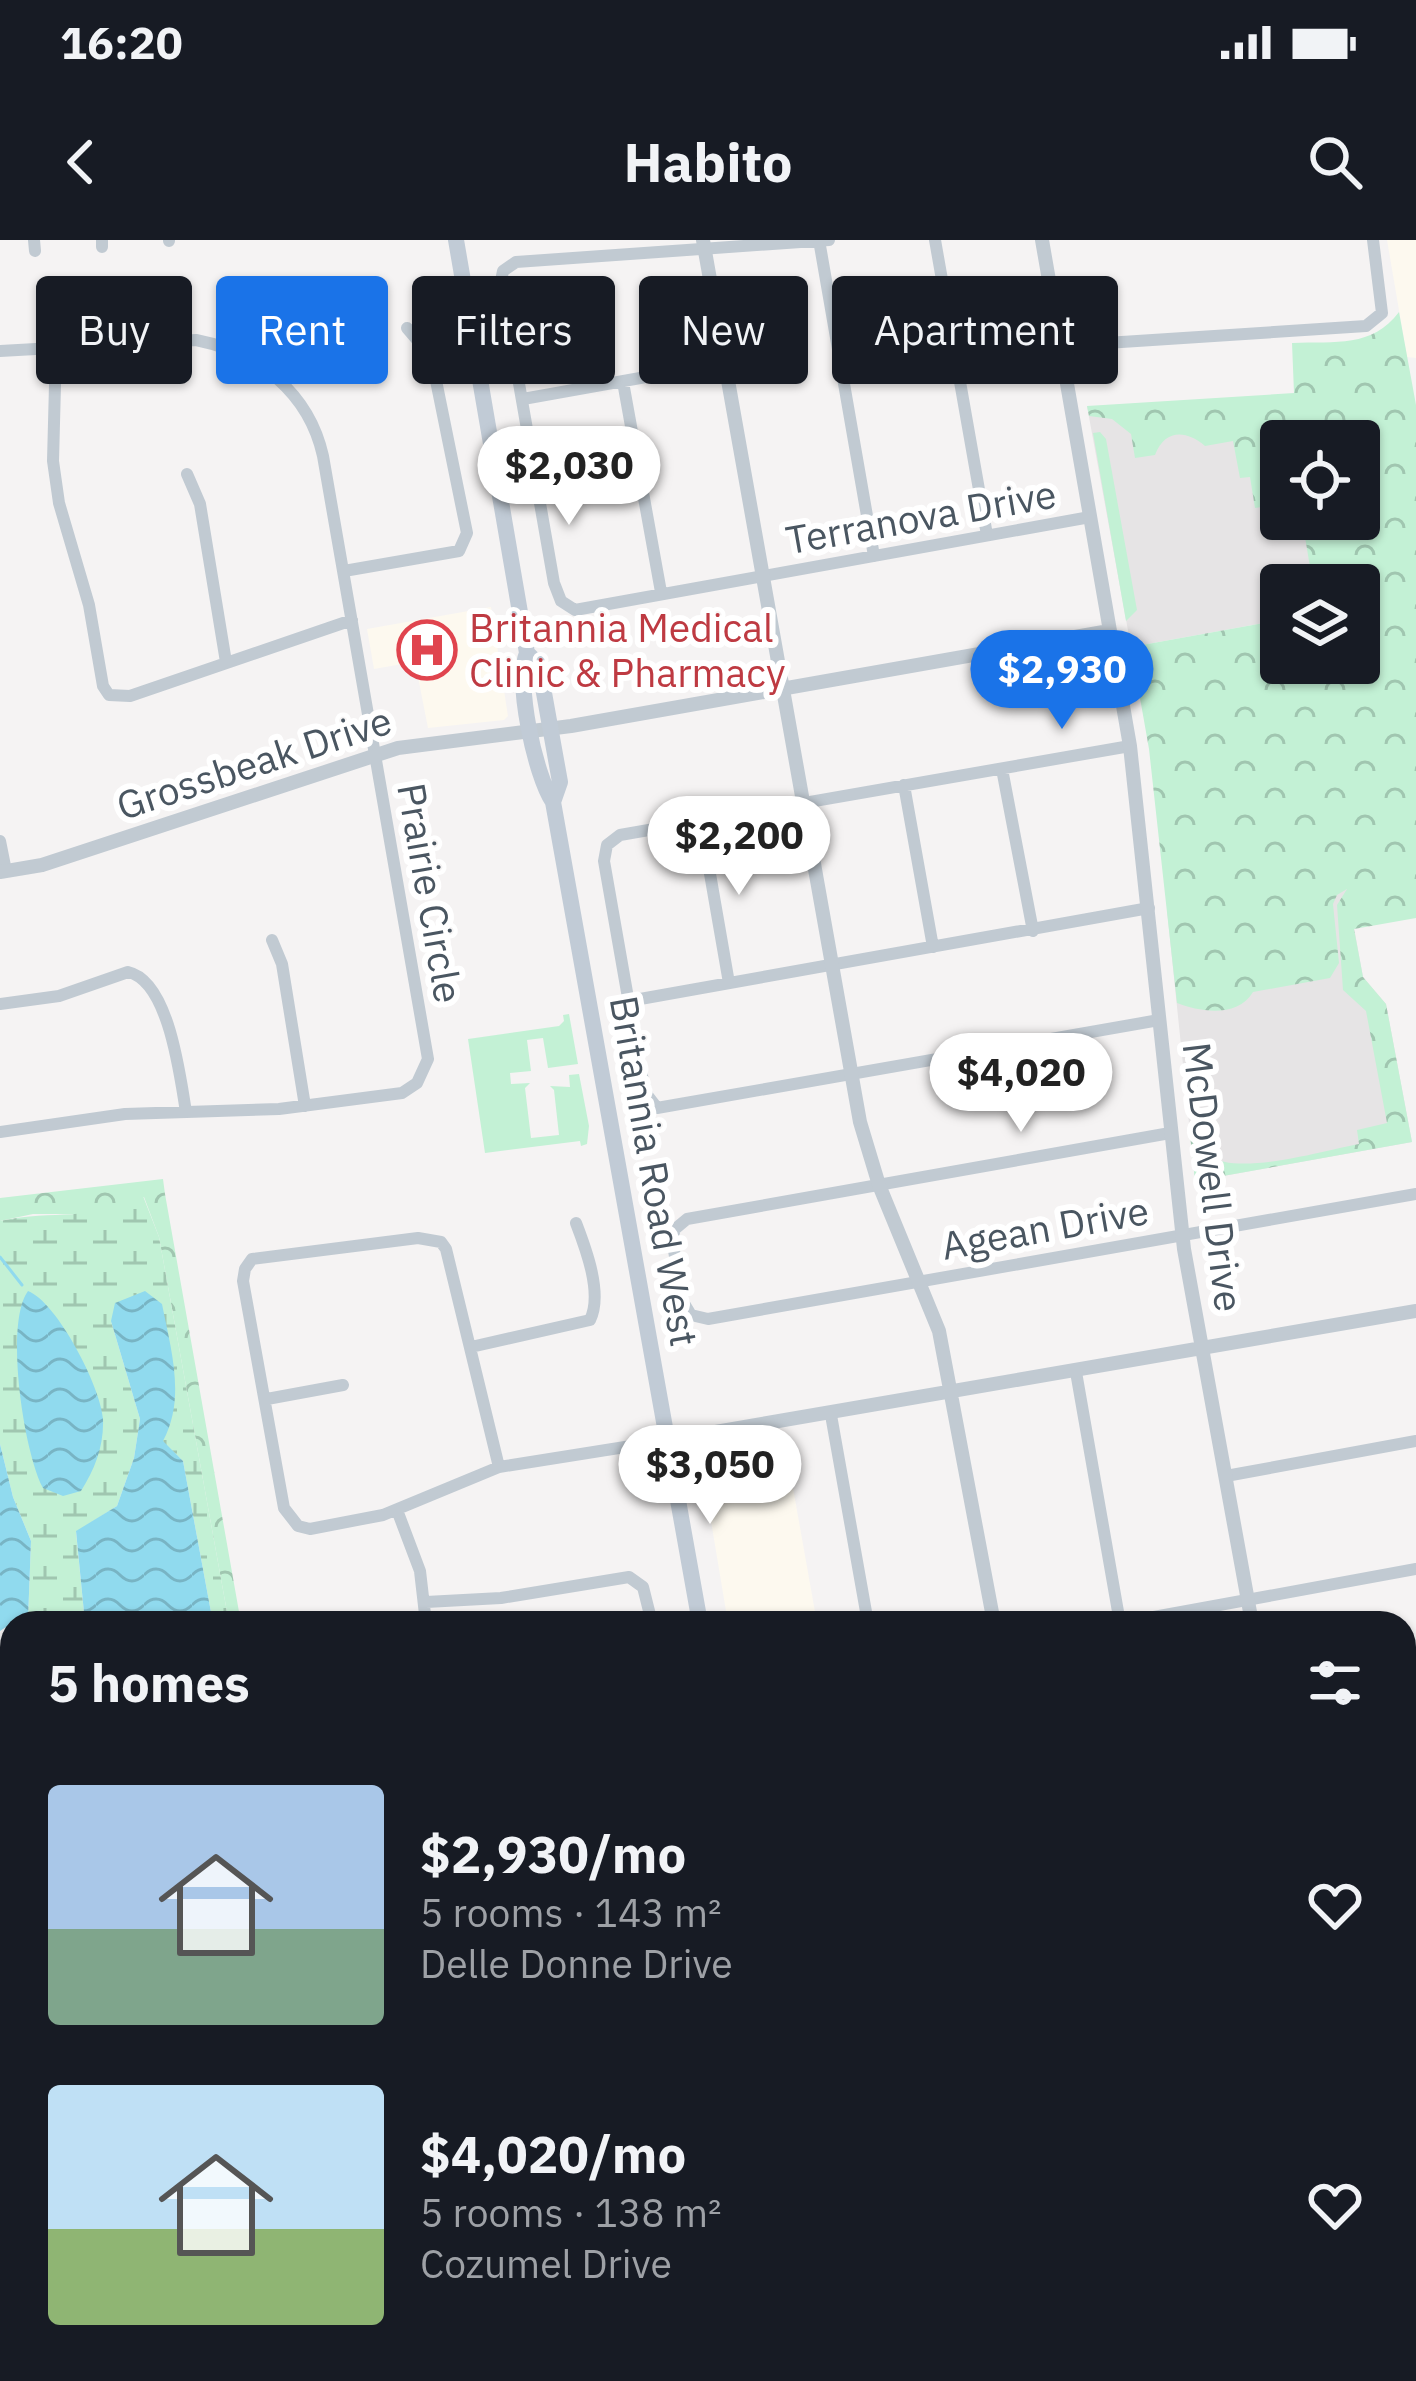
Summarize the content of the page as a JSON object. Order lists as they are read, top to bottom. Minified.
{"streets":{"main road":["Britannia Road West"],"street":["Terranova Drive","Grossbeak Drive","Prairie Circle","McDowell Drive","Agean Drive"]},"crossings":[["Terranova Drive","McDowell Drive"],["Grossbeak Drive","Prairie Circle"],["Grossbeak Drive","Britannia Road West"],["Grossbeak Drive","McDowell Drive"],["McDowell Drive","Agean Drive"]],"places":{"hospital":["Britannia Medical Clinic & Pharmacy"]},"page":{"status":"16:20","header":"Habito","chip":["Buy","Rent","Filters","New","Apartment"],"price":["$2,030","$2,930","$2,200","$4,020","$3,050"],"heading":"5 homes","list":[{"name":"$2,930/mo","note":"5 rooms · 143 m² · Delle Donne Drive"},{"name":"$4,020/mo","note":"5 rooms · 138 m² · Cozumel Drive"}]}}
